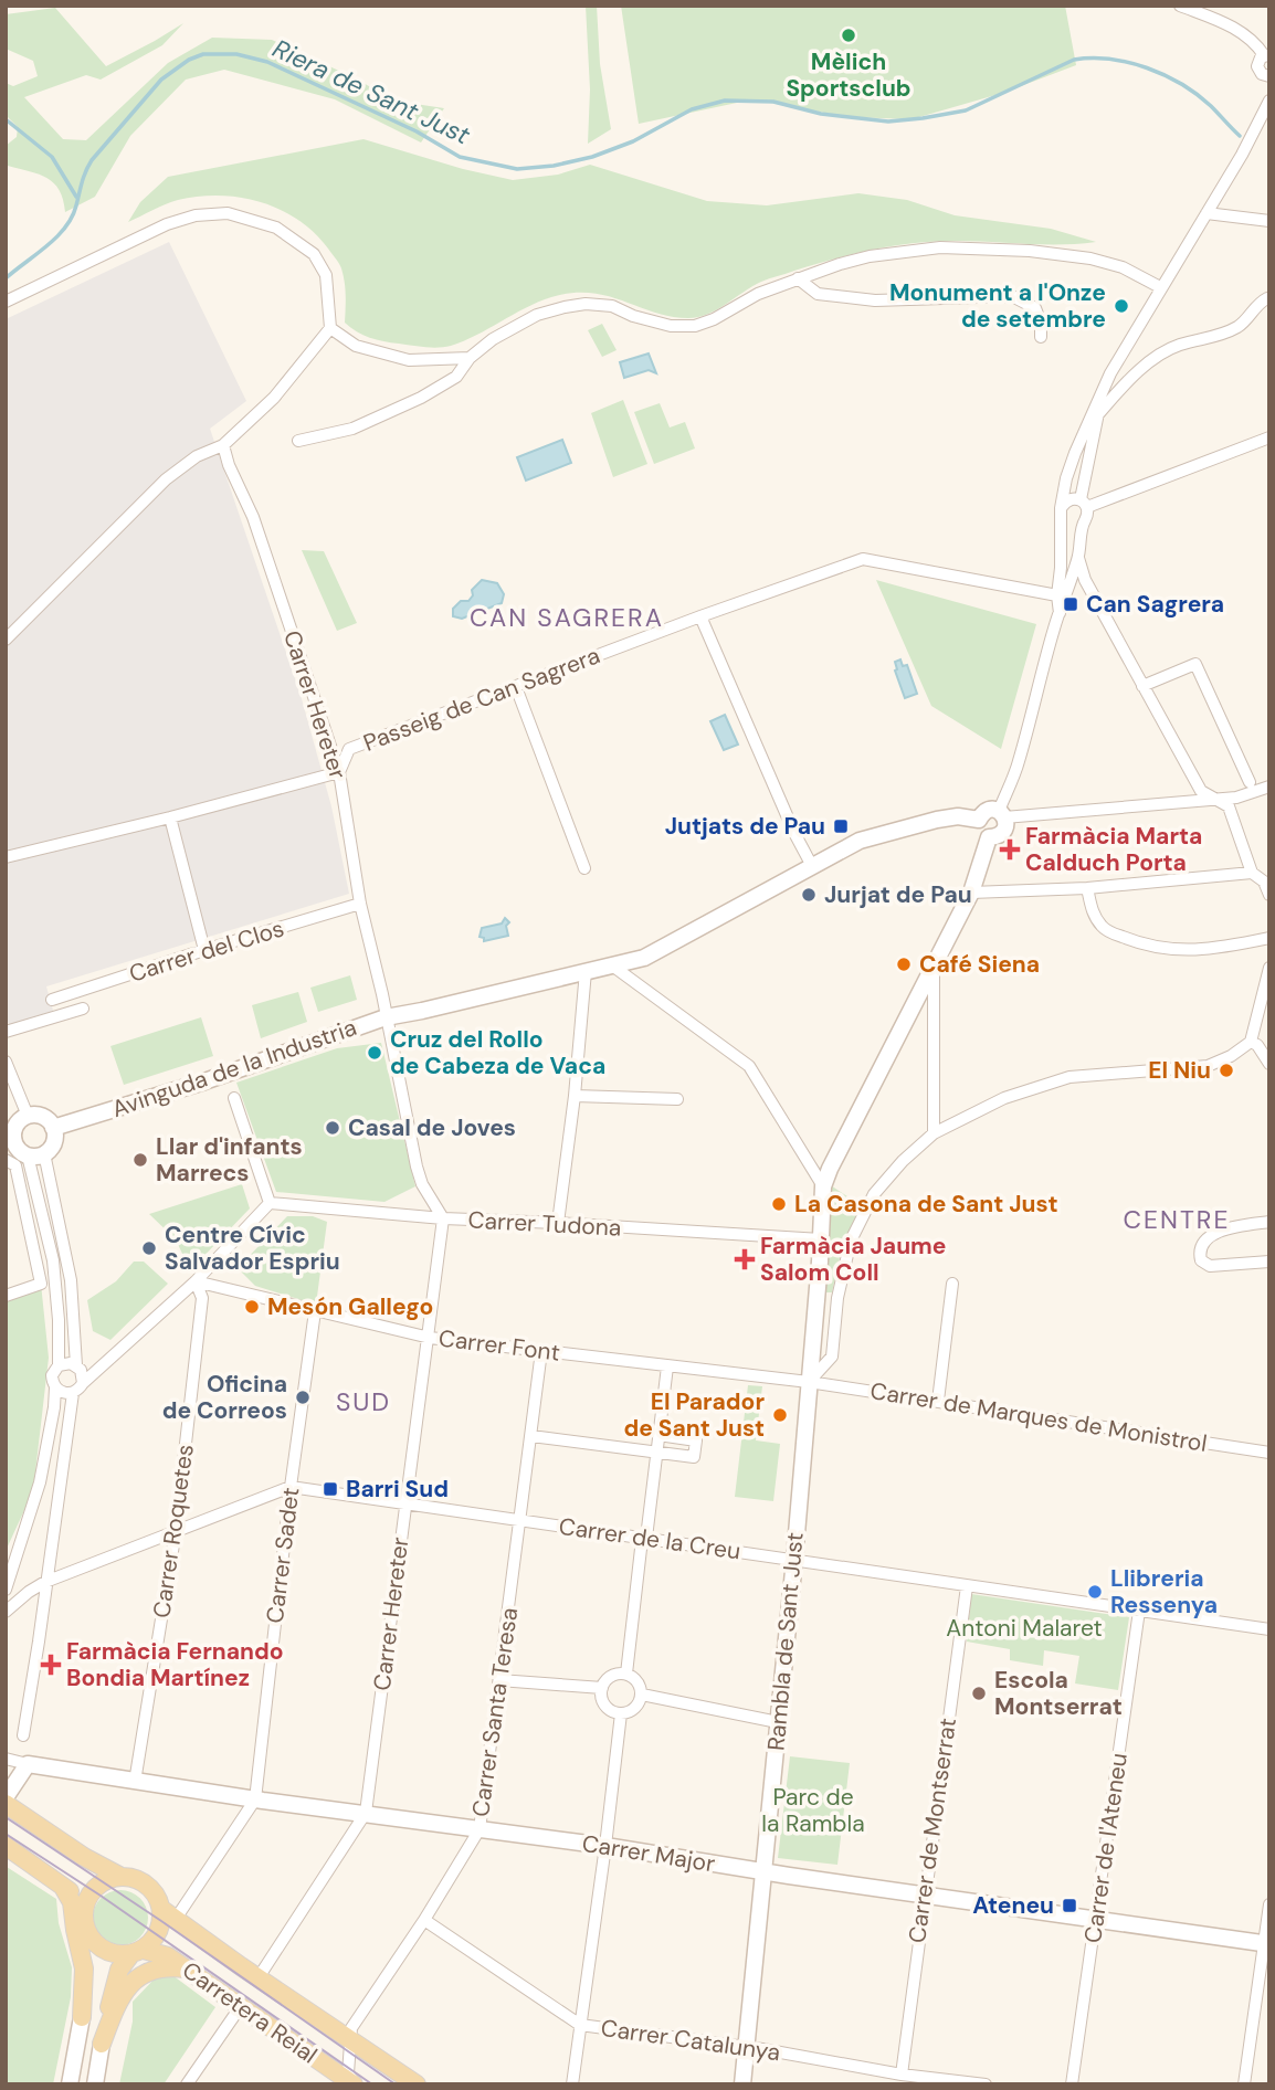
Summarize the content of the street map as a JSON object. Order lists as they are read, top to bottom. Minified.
{"streets":{"main road":["Carretera Reial"],"street":["Passeig de Can Sagrera","Carrer Hereter","Carrer del Clos","Avinguda de la Industria","Carrer Tudona","Carrer Font","Carrer de Marques de Monistrol","Carrer Roquetes","Carrer de la Creu","Carrer Sadet","Rambla de Sant Just","Carrer Santa Teresa","Carrer de Montserrat","Carrer de l'Ateneu","Carrer Major","Carrer Catalunya"]},"crossings":[["Passeig de Can Sagrera","Carrer Hereter"],["Carrer Hereter","Carrer del Clos"],["Carrer Hereter","Avinguda de la Industria"],["Carrer Hereter","Carrer Tudona"],["Carrer Hereter","Carrer Font"],["Carrer Hereter","Carrer de la Creu"],["Carrer Hereter","Carrer Major"],["Carrer Hereter","Carretera Reial"],["Avinguda de la Industria","Rambla de Sant Just"],["Carrer Tudona","Rambla de Sant Just"],["Carrer Font","Carrer de Marques de Monistrol"],["Carrer Font","Carrer Roquetes"],["Carrer Font","Carrer Sadet"],["Carrer Font","Rambla de Sant Just"],["Carrer Font","Carrer Santa Teresa"],["Carrer de Marques de Monistrol","Rambla de Sant Just"],["Carrer Roquetes","Carrer de la Creu"],["Carrer Roquetes","Carrer Major"],["Carrer de la Creu","Carrer Sadet"],["Carrer de la Creu","Rambla de Sant Just"],["Carrer de la Creu","Carrer Santa Teresa"],["Carrer de la Creu","Carrer de Montserrat"],["Carrer de la Creu","Carrer de l'Ateneu"],["Carrer Sadet","Carrer Major"],["Rambla de Sant Just","Carrer Major"],["Rambla de Sant Just","Carrer Catalunya"],["Carrer Santa Teresa","Carrer Major"],["Carrer Santa Teresa","Carretera Reial"],["Carrer Santa Teresa","Carrer Catalunya"],["Carrer de Montserrat","Carrer Major"],["Carrer de Montserrat","Carrer Catalunya"],["Carrer de l'Ateneu","Carrer Major"]],"districts":["CAN SAGRERA","CENTRE","SUD"],"water":["Riera de Sant Just"],"parks":["Antoni Malaret","Parc de la Rambla"],"places":{"other":["Mèlich Sportsclub","Monument a l'Onze de setembre","Jurjat de Pau","Café Siena","Cruz del Rollo de Cabeza de Vaca","El Niu","Casal de Joves","Llar d'infants Marrecs","La Casona de Sant Just","Centre Cívic Salvador Espriu","Mesón Gallego","Oficina de Correos","El Parador de Sant Just","Llibreria Ressenya","Escola Montserrat"],"transit":["Can Sagrera","Jutjats de Pau","Barri Sud","Ateneu"],"health":["Farmàcia Marta Calduch Porta","Farmàcia Jaume Salom Coll","Farmàcia Fernando Bondia Martínez"]}}
